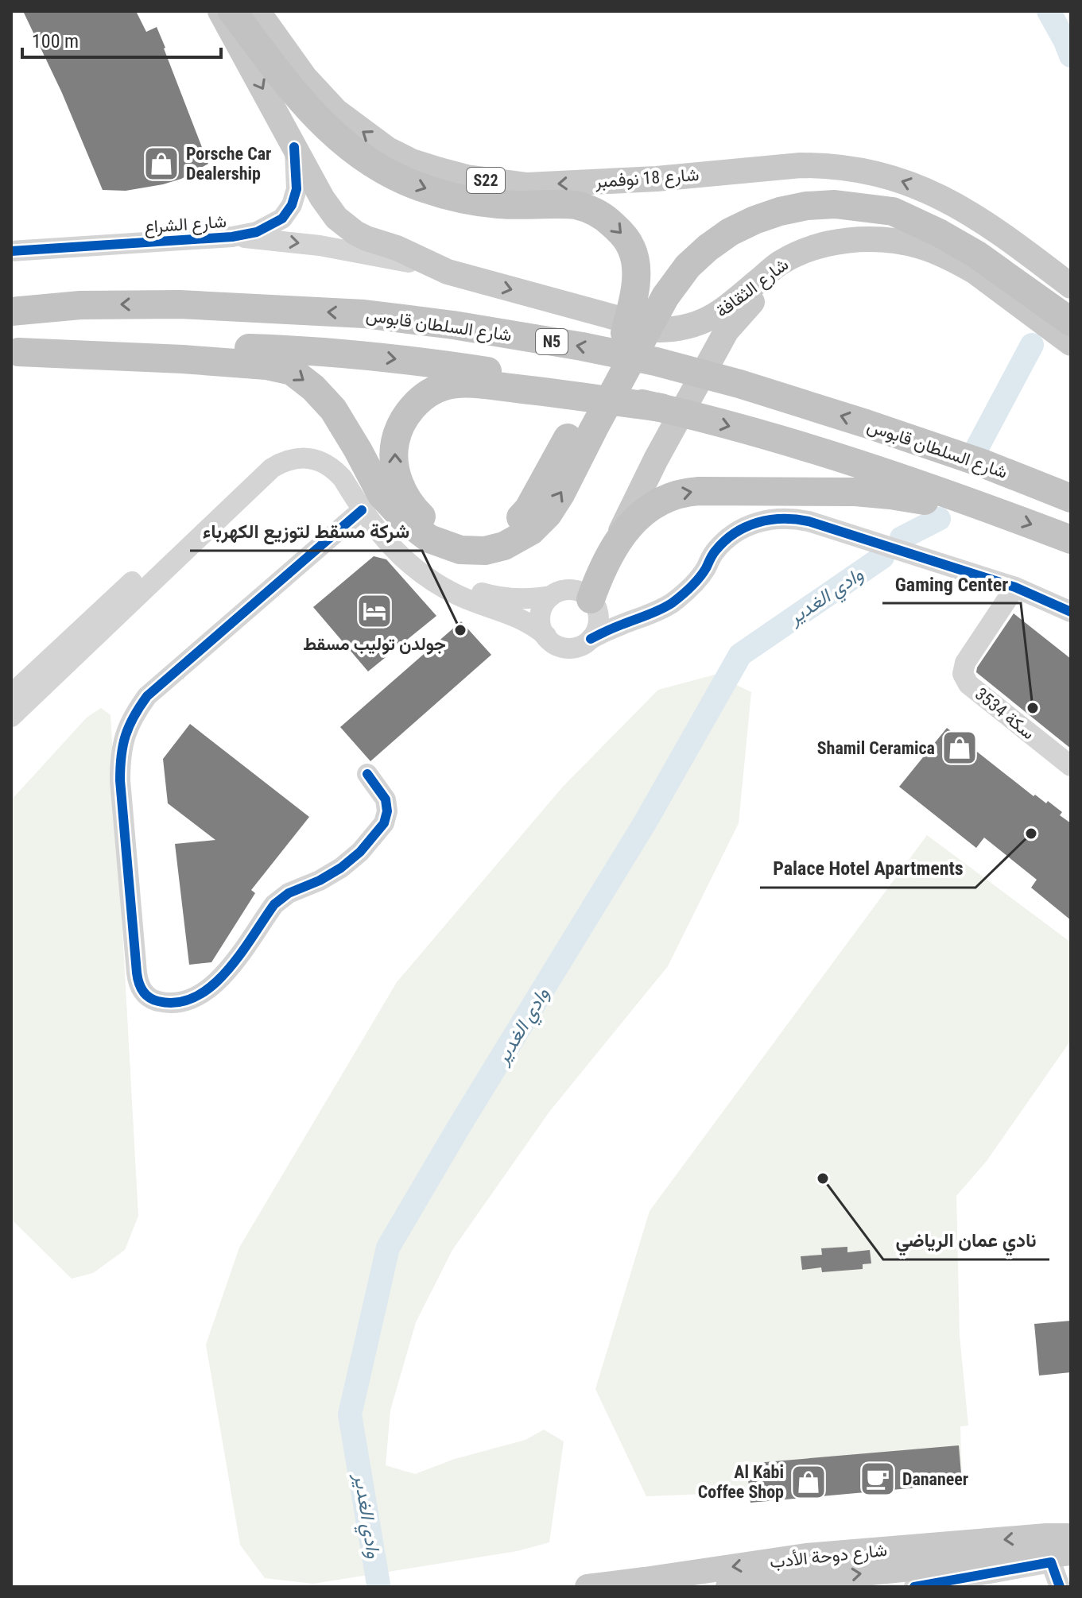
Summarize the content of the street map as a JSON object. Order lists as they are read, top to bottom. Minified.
{"streets":{"highway":["شارع السلطان قابوس","N5"],"main road":["شارع 18 نوفمبر","S22","شارع الثقافة","شارع دوحة الأدب"],"street":["شارع الشراع","سكة 3534"]},"crossings":[["شارع الشراع","شارع الثقافة"]],"one_way":["شارع 18 نوفمبر","شارع الشراع","شارع الثقافة"],"water":["وادي الغدير"],"places":{"shop":["Porsche Car Dealership","Shamil Ceramica","Al Kabi Coffee Shop"],"hotel":["جولدن توليب مسقط"],"other":["شركة مسقط لتوزيع الكهرباء","Gaming Center","Palace Hotel Apartments","نادي عمان الرياضي"],"cafe":["Dananeer"]},"scale_bar":"100 m"}
